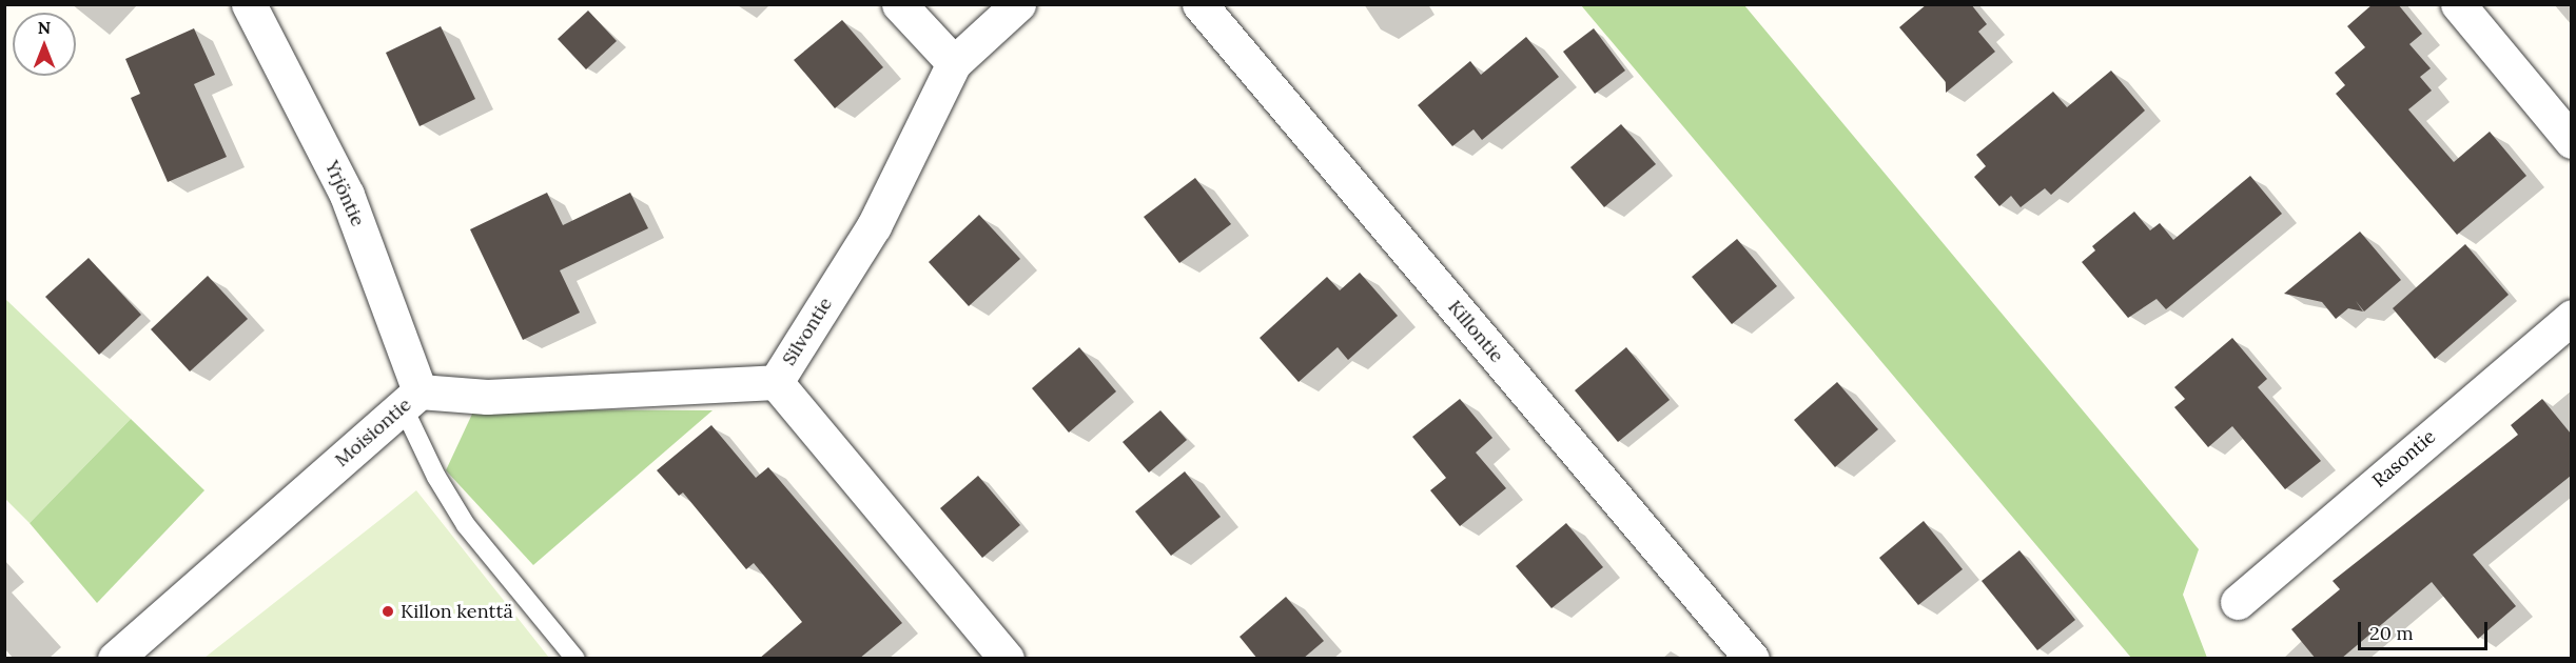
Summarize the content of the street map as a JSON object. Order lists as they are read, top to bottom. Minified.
{"streets":{"street":["Yrjöntie","Silvontie","Killontie","Moisiontie","Rasontie"]},"crossings":[["Yrjöntie","Moisiontie"],["Silvontie","Moisiontie"]],"places":["Killon kenttä"],"scale_bar":"20 m","north":"top"}
